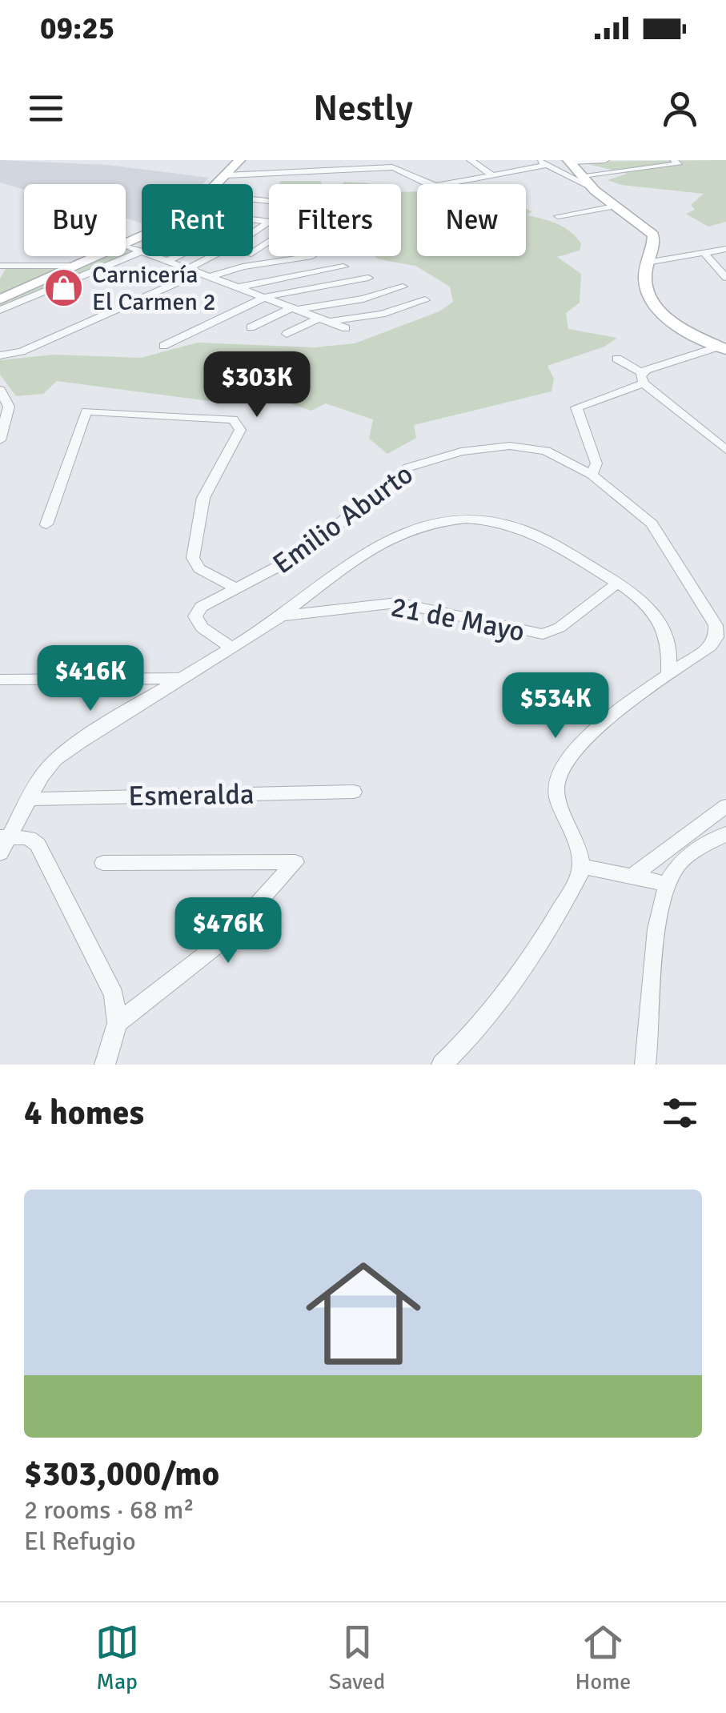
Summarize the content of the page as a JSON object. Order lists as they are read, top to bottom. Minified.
{"streets":{"street":["Emilio Aburto","21 de Mayo","Esmeralda"]},"places":{"shop":["Carnicería El Carmen 2"]},"page":{"status":"09:25","header":"Nestly","chip":["Buy","Rent","Filters","New"],"price":["$303K","$416K","$534K","$476K"],"heading":"4 homes","list":[{"name":"$303,000/mo","note":"2 rooms · 68 m² · El Refugio"}],"tabs":["Map","Saved","Home"]}}
